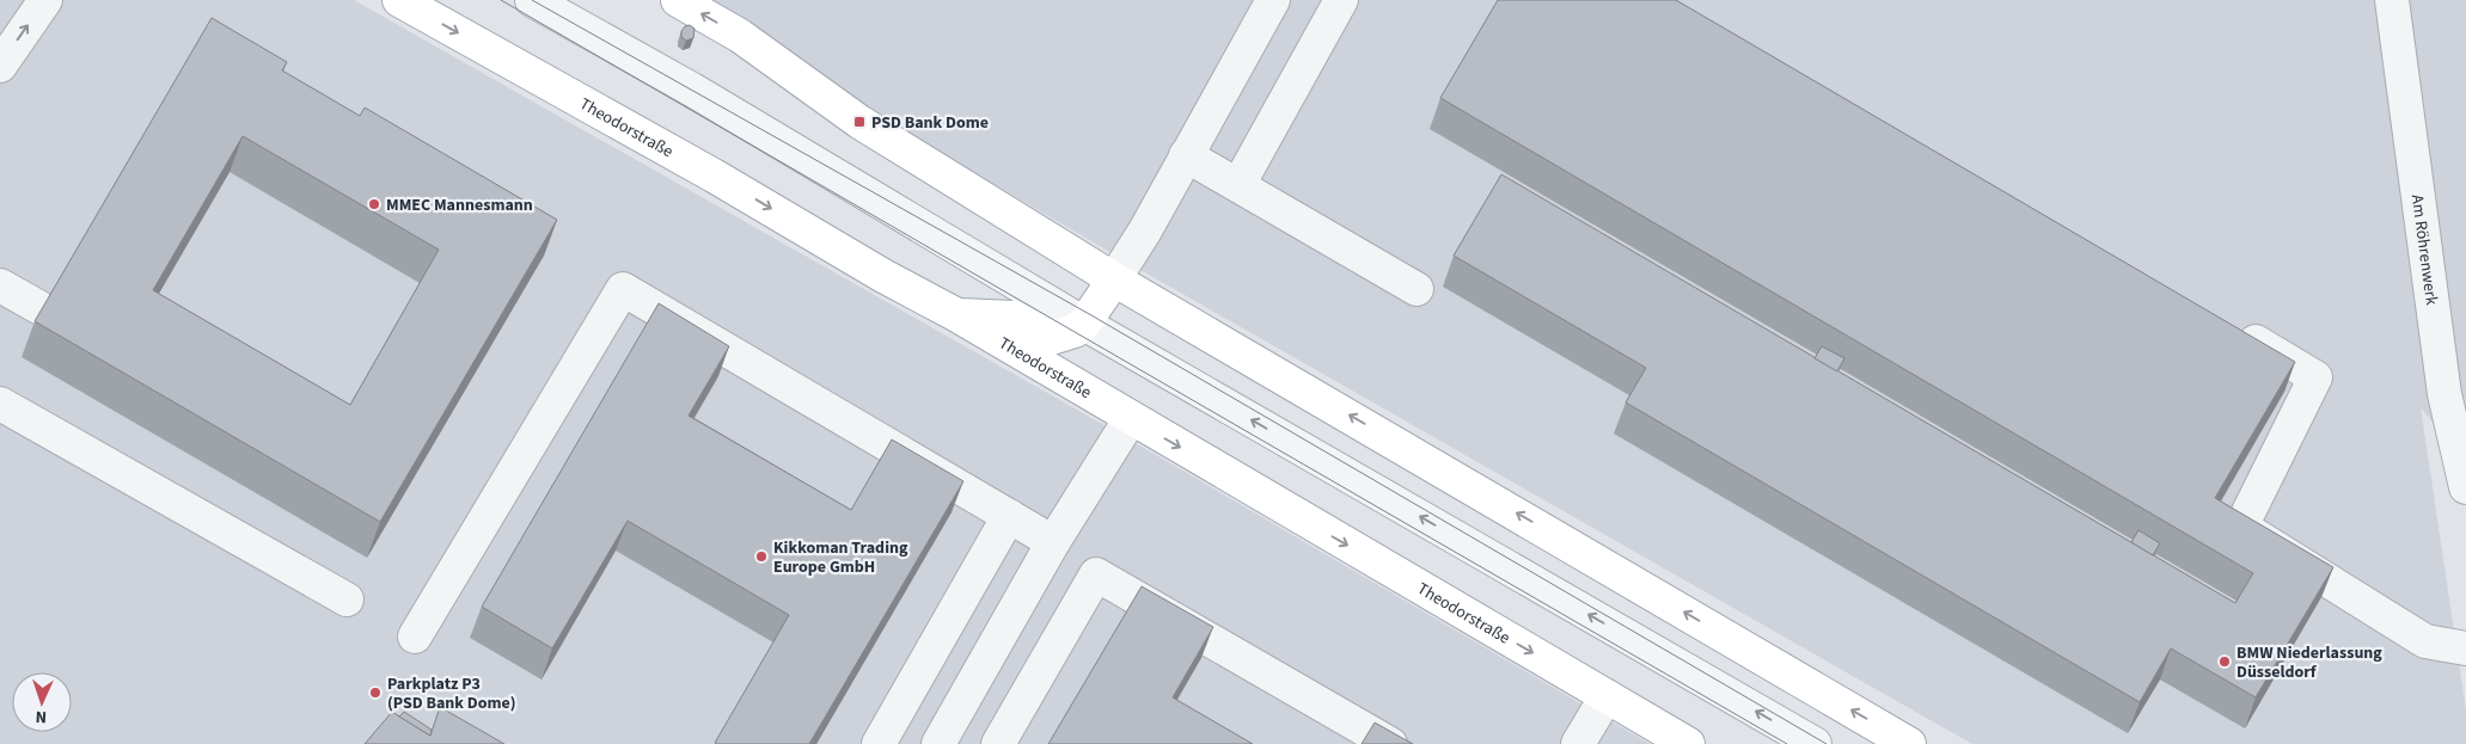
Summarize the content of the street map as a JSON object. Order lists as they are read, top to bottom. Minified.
{"streets":{"main road":["Theodorstraße"],"street":["Am Röhrenwerk"]},"places":{"transit":["PSD Bank Dome"],"other":["MMEC Mannesmann","Kikkoman Trading Europe GmbH","BMW Niederlassung Düsseldorf","Parkplatz P3 (PSD Bank Dome)"]},"north":"bottom"}
